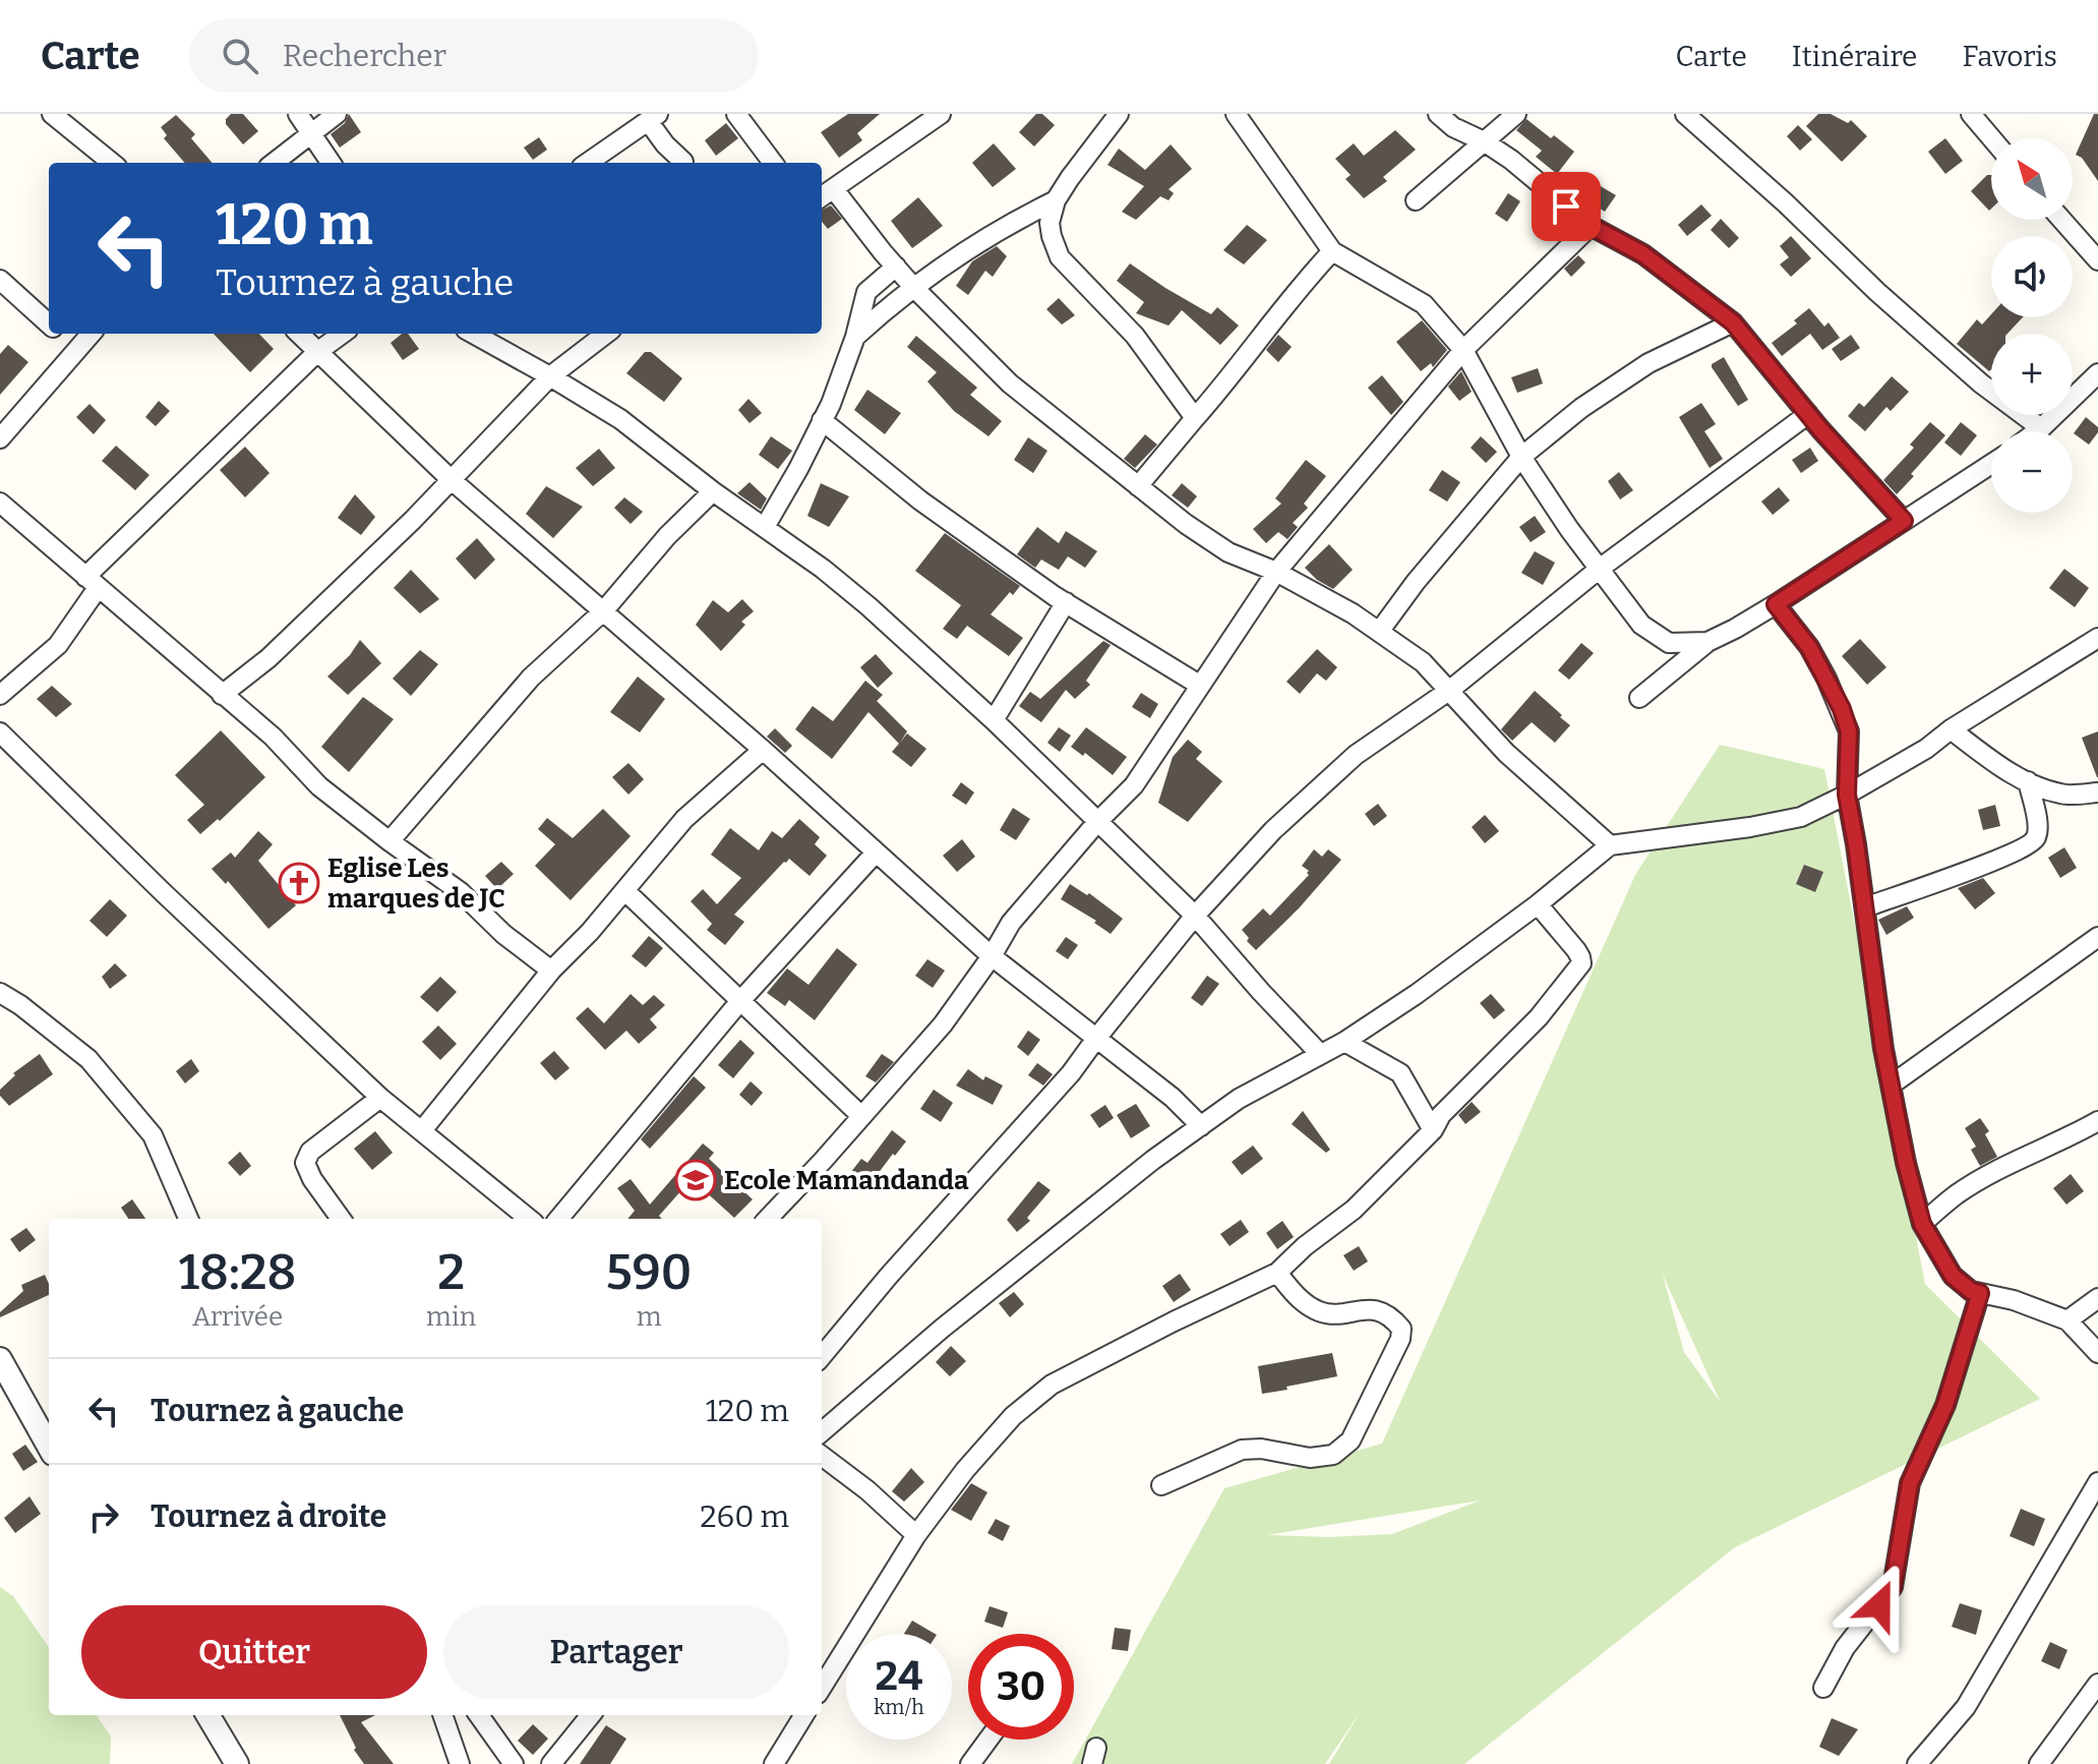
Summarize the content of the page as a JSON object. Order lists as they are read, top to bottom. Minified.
{"places":{"church":["Eglise Les marques de JC"],"school or university":["Ecole Mamandanda"]},"north":"top left","page":{"header":"Carte","search":"Rechercher","nav":["Carte","Itinéraire","Favoris"],"map_buttons":["+","−"],"turn":["120 m","Tournez à gauche"],"eta":["18:28","Arrivée","2","min","590","m"],"list":[{"name":"Tournez à gauche","value":"120 m"},{"name":"Tournez à droite","value":"260 m"}],"buttons":["Quitter","Partager"],"speed":"24 km/h","limit":"30"}}
